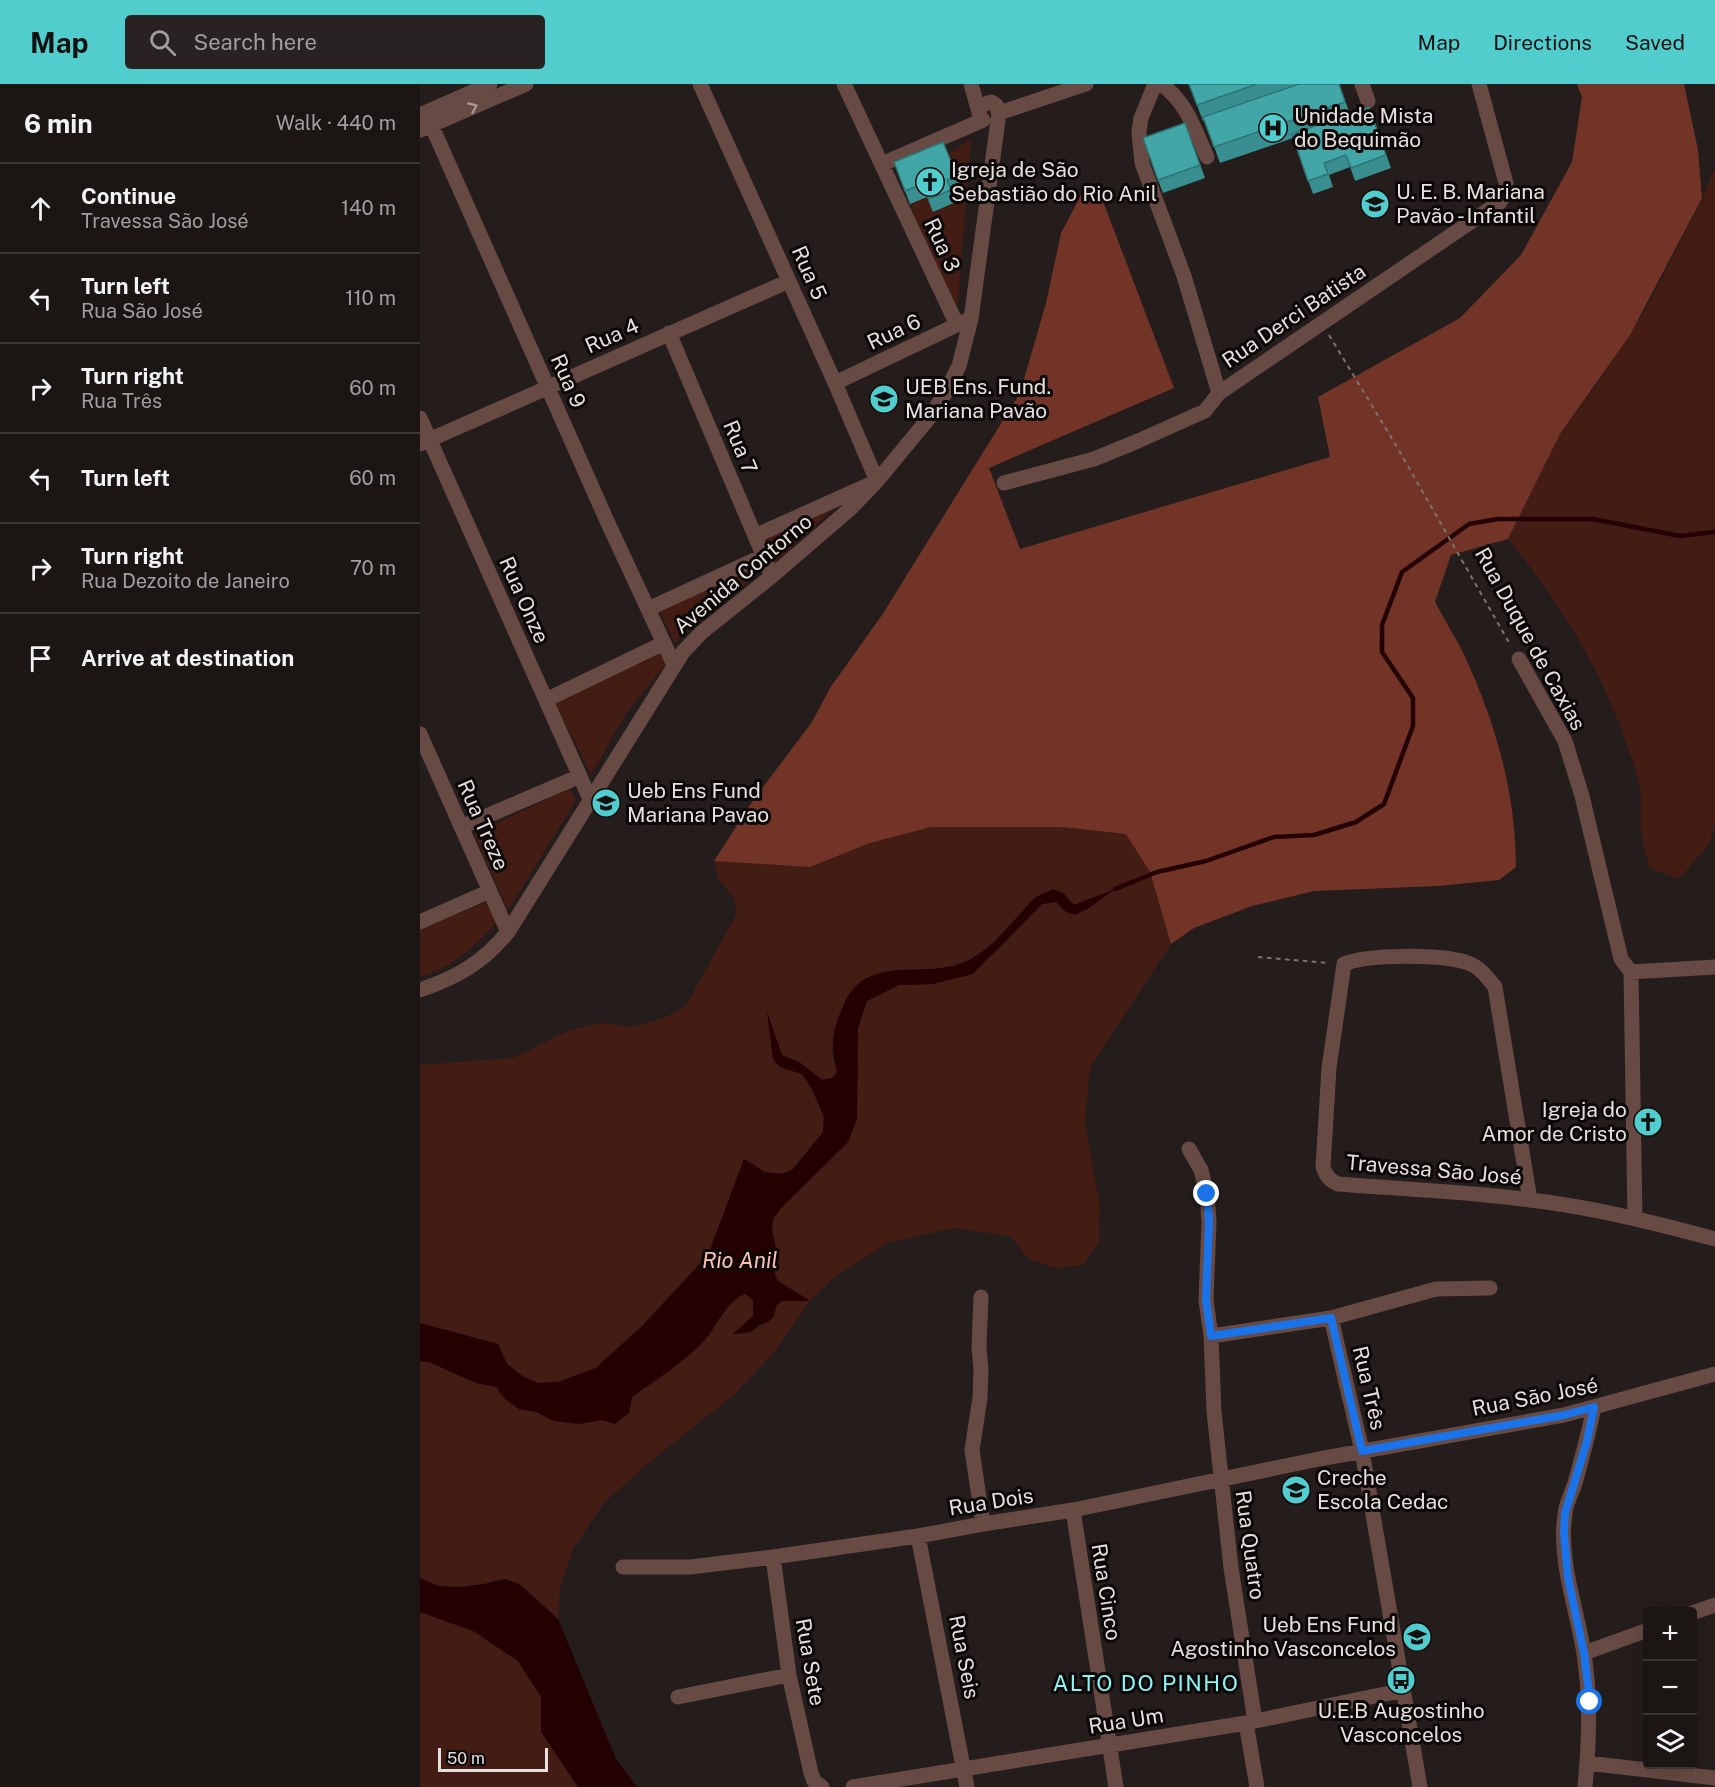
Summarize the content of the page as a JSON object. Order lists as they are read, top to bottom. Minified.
{"streets":{"street":["Rua 3","Rua 5","Rua Derci Batista","Rua 6","Rua 4","Rua 9","Rua 7","Avenida Contorno","Rua Onze","Rua Duque de Caxias","Rua Treze","Travessa São José","Rua Três","Rua São José","Rua Dois","Rua Quatro","Rua Cinco","Rua Seis","Rua Sete","Rua Um"]},"crossings":[["Rua 3","Rua 6"],["Rua 3","Avenida Contorno"],["Rua 5","Rua 6"],["Rua 5","Rua 4"],["Rua 5","Avenida Contorno"],["Rua Derci Batista","Rua Duque de Caxias"],["Rua 6","Avenida Contorno"],["Rua 4","Rua 9"],["Rua 4","Rua 7"],["Rua 4","Rua Onze"],["Rua 9","Avenida Contorno"],["Rua 7","Avenida Contorno"],["Avenida Contorno","Rua Onze"],["Avenida Contorno","Rua Treze"],["Rua Duque de Caxias","Travessa São José"],["Rua Três","Rua São José"],["Rua Três","Rua Dois"],["Rua Três","Rua Um"],["Rua São José","Rua Dois"],["Rua Dois","Rua Quatro"],["Rua Dois","Rua Cinco"],["Rua Dois","Rua Seis"],["Rua Dois","Rua Sete"],["Rua Quatro","Rua Um"],["Rua Cinco","Rua Um"],["Rua Seis","Rua Um"]],"districts":["ALTO DO PINHO"],"water":["Rio Anil"],"places":{"hospital":["Unidade Mista do Bequimão"],"church":["Igreja de São Sebastião do Rio Anil","Igreja do Amor de Cristo"],"school or university":["U. E. B. Mariana Pavão - Infantil","UEB Ens. Fund. Mariana Pavão","Ueb Ens Fund Mariana Pavao","Creche Escola Cedac","Ueb Ens Fund Agostinho Vasconcelos"],"bus stop":["U.E.B Augostinho Vasconcelos"]},"scale_bar":"50 m","page":{"header":"Map","search":"Search here","nav":["Map","Directions","Saved"],"heading":["6 min","Walk · 440 m"],"list":[["Continue","Travessa São José","140 m"],["Turn left","Rua São José","110 m"],["Turn right","Rua Três","60 m"],["Turn left","60 m"],["Turn right","Rua Dezoito de Janeiro","70 m"],"Arrive at destination"],"map_buttons":["+","−"],"scale":"50 m"}}
